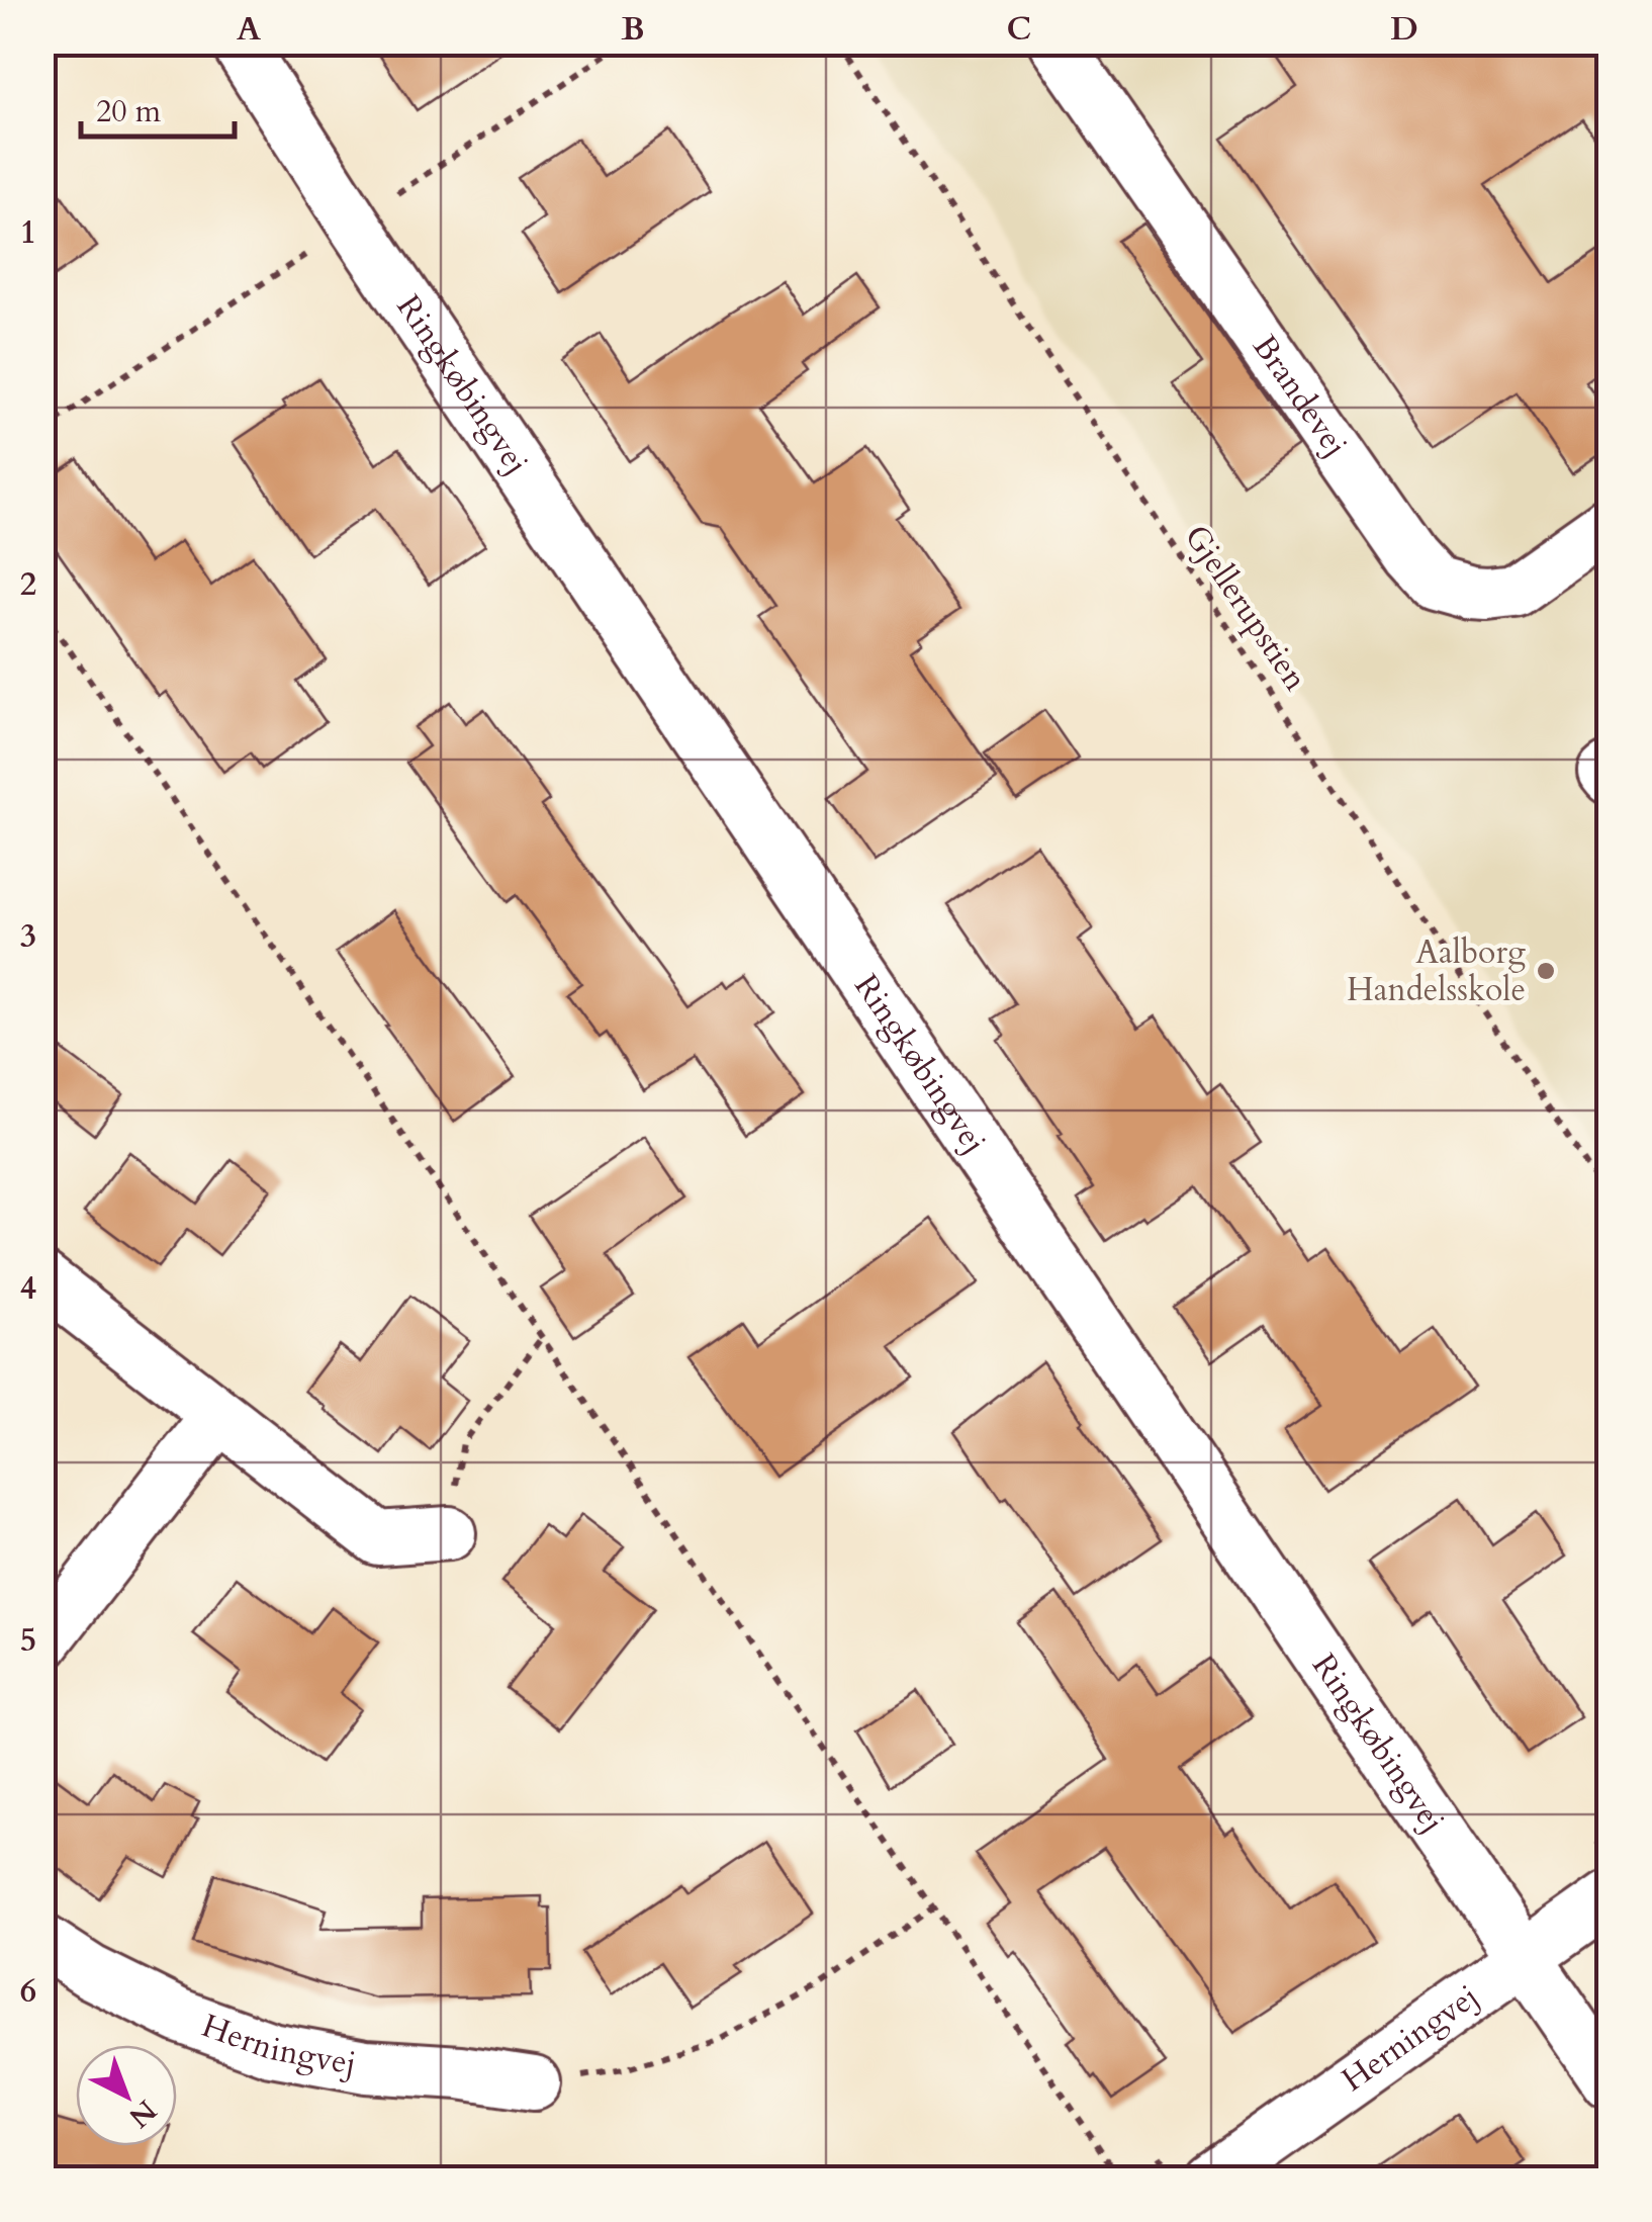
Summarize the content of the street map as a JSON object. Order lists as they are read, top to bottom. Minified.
{"streets":{"street":["Ringkøbingvej","Brandevej","Herningvej"],"path":["Gjellerupstien"]},"crossings":[["Ringkøbingvej","Herningvej"]],"places":["Aalborg Handelsskole"],"scale_bar":"20 m","north":"bottom right","grid":{"columns":["A","B","C","D"],"rows":["1","2","3","4","5","6"]}}
